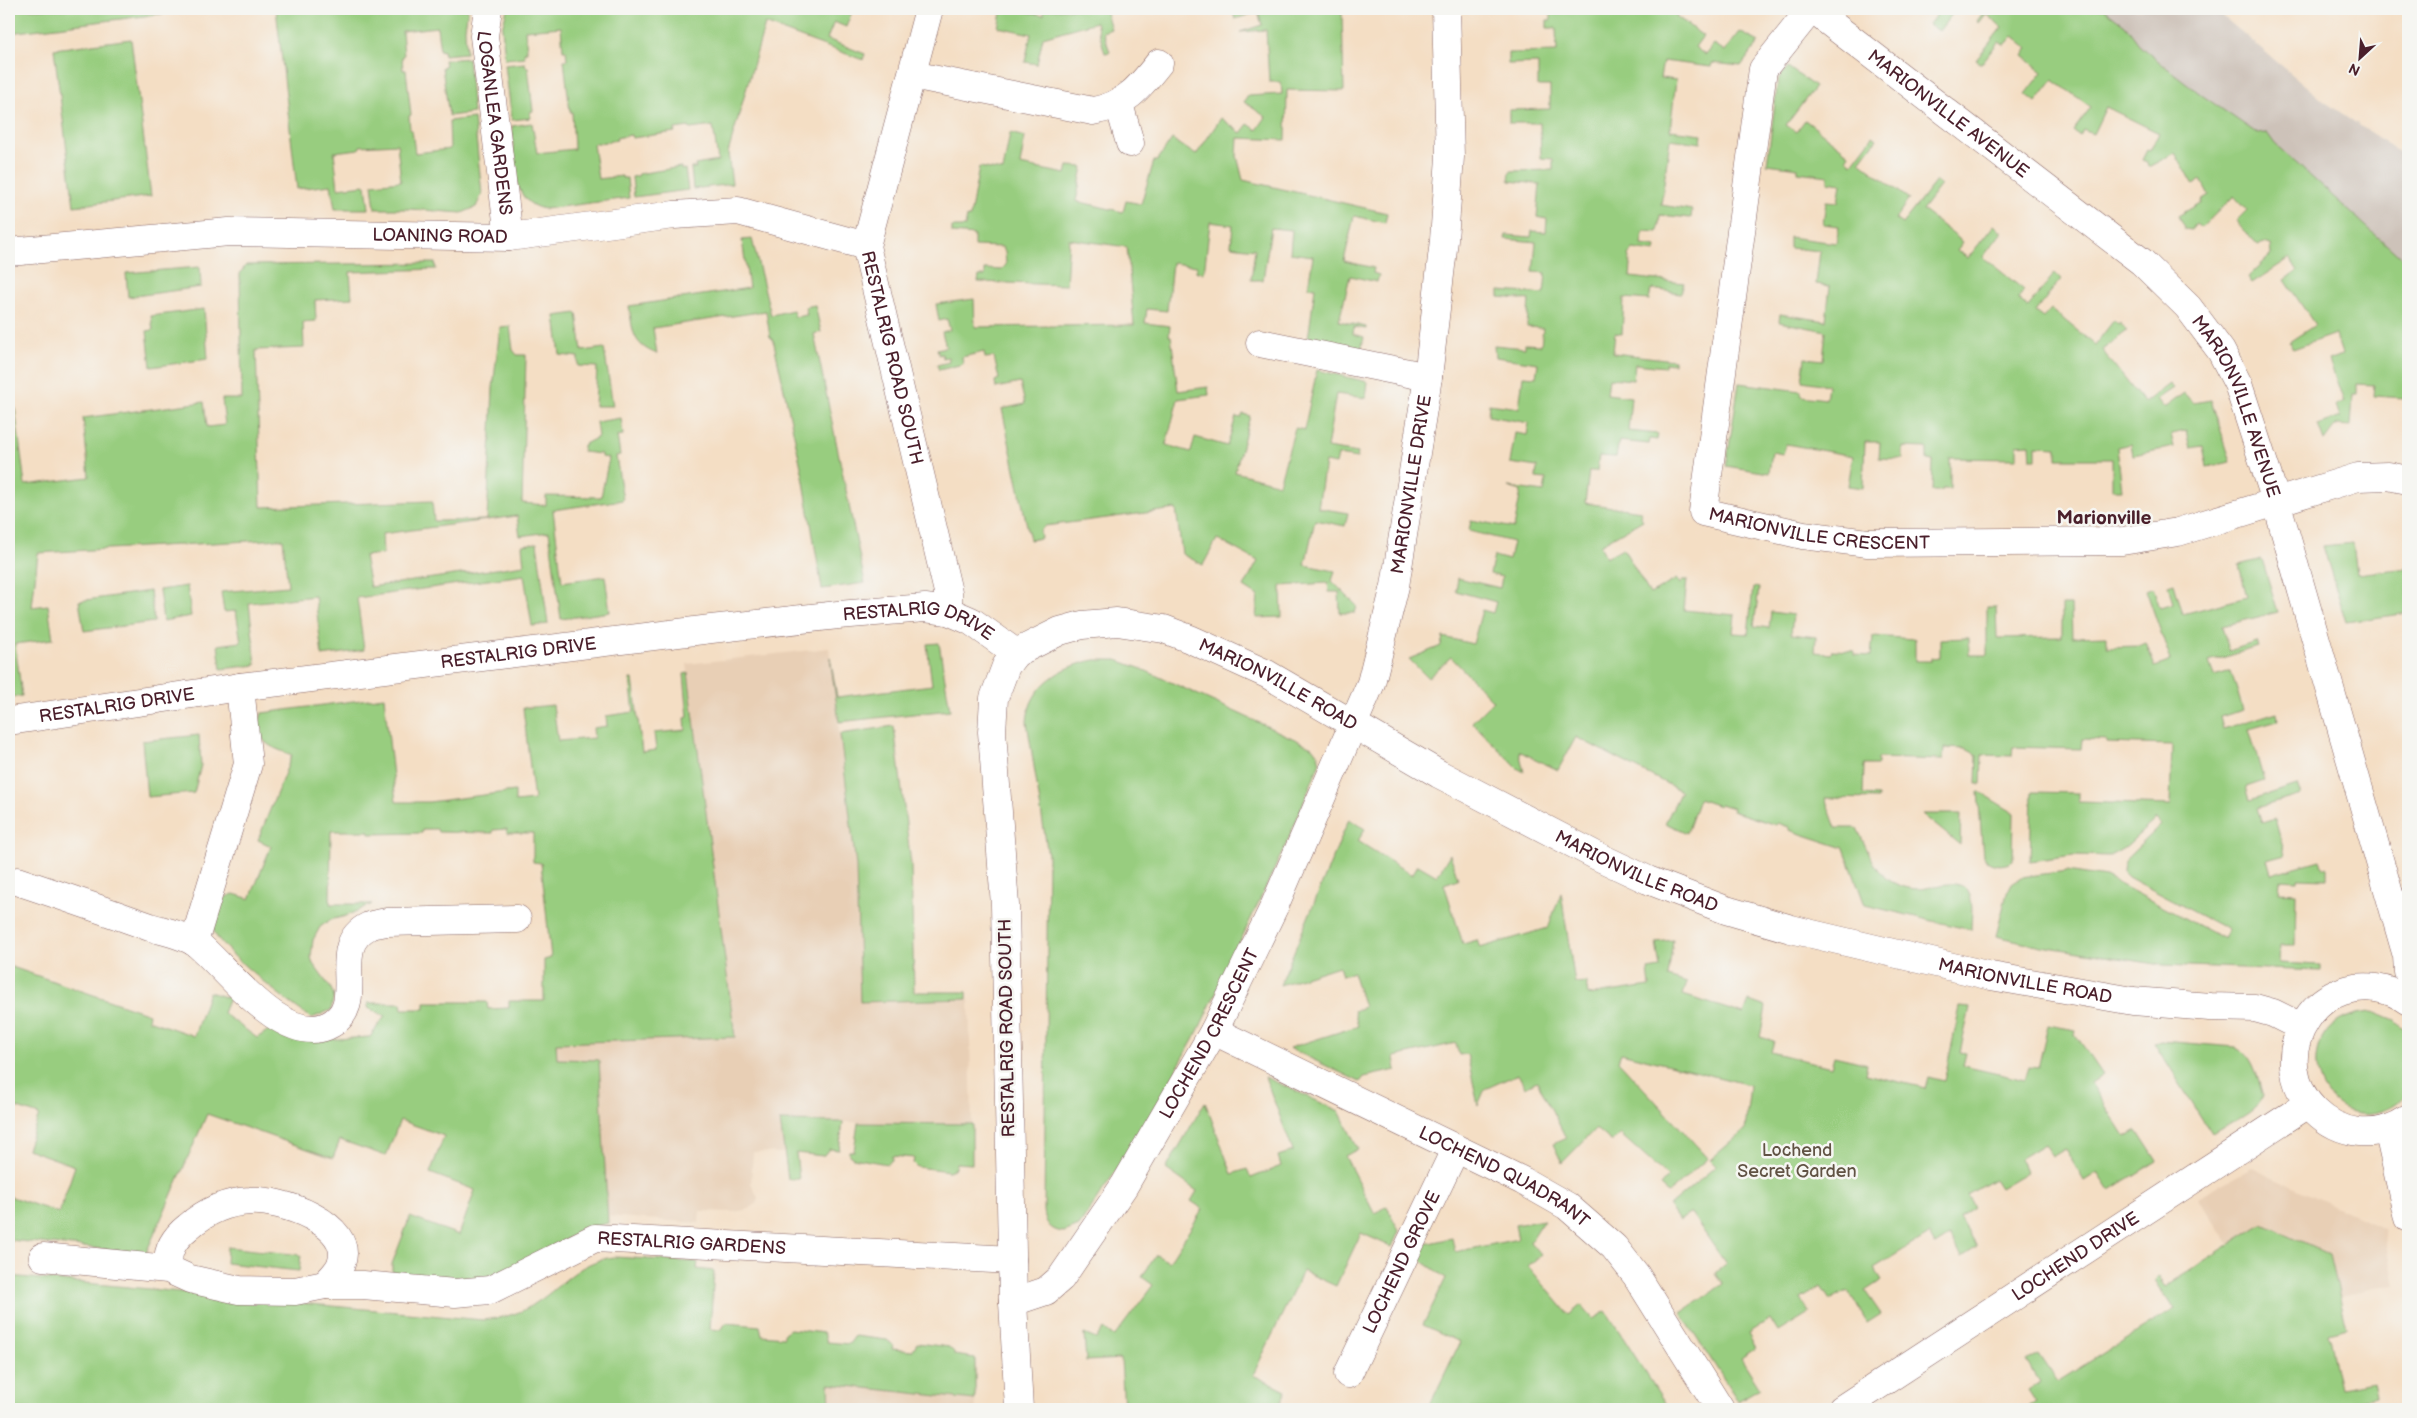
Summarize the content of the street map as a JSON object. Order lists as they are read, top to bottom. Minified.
{"streets":{"street":["MARIONVILLE AVENUE","LOGANLEA GARDENS","LOANING ROAD","RESTALRIG ROAD SOUTH","MARIONVILLE DRIVE","MARIONVILLE CRESCENT","RESTALRIG DRIVE","MARIONVILLE ROAD","LOCHEND CRESCENT","LOCHEND QUADRANT","RESTALRIG GARDENS","LOCHEND DRIVE","LOCHEND GROVE"]},"crossings":[["MARIONVILLE AVENUE","MARIONVILLE CRESCENT"],["LOGANLEA GARDENS","LOANING ROAD"],["LOANING ROAD","RESTALRIG ROAD SOUTH"],["RESTALRIG ROAD SOUTH","RESTALRIG DRIVE"],["RESTALRIG ROAD SOUTH","MARIONVILLE ROAD"],["RESTALRIG ROAD SOUTH","LOCHEND CRESCENT"],["RESTALRIG ROAD SOUTH","RESTALRIG GARDENS"],["MARIONVILLE DRIVE","MARIONVILLE ROAD"],["MARIONVILLE DRIVE","LOCHEND CRESCENT"],["RESTALRIG DRIVE","MARIONVILLE ROAD"],["MARIONVILLE ROAD","LOCHEND CRESCENT"],["LOCHEND CRESCENT","LOCHEND QUADRANT"],["LOCHEND QUADRANT","LOCHEND GROVE"]],"districts":["Marionville"],"parks":["Lochend Secret Garden"],"north":"bottom left"}
